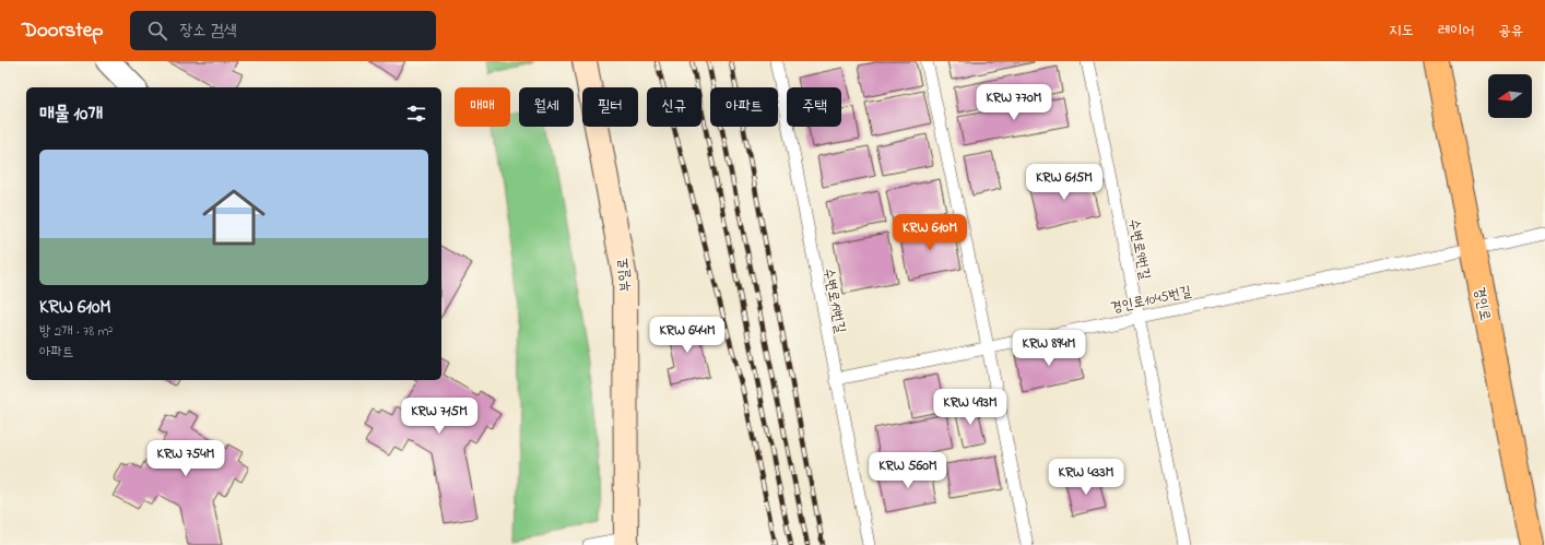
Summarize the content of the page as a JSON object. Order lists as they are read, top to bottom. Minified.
{"streets":{"main road":["경인로"],"street":["부일로"],"lane":["수변로9번길","경인로1045번길","수변로19번길"]},"crossings":[["수변로9번길","경인로1045번길"],["경인로1045번길","수변로19번길"],["경인로1045번길","경인로"]],"north":"left","page":{"header":"Doorstep","search":"장소 검색","nav":["지도","레이어","공유"],"price":["KRW 770M","KRW 615M","KRW 610M","KRW 644M","KRW 894M","KRW 493M","KRW 715M","KRW 754M","KRW 560M","KRW 433M"],"chip":["매매","월세","필터","신규","아파트","주택"],"heading":"매물 10개","list":[{"name":"KRW 610M","note":"방 2개 · 78 m² · 아파트"}]}}
